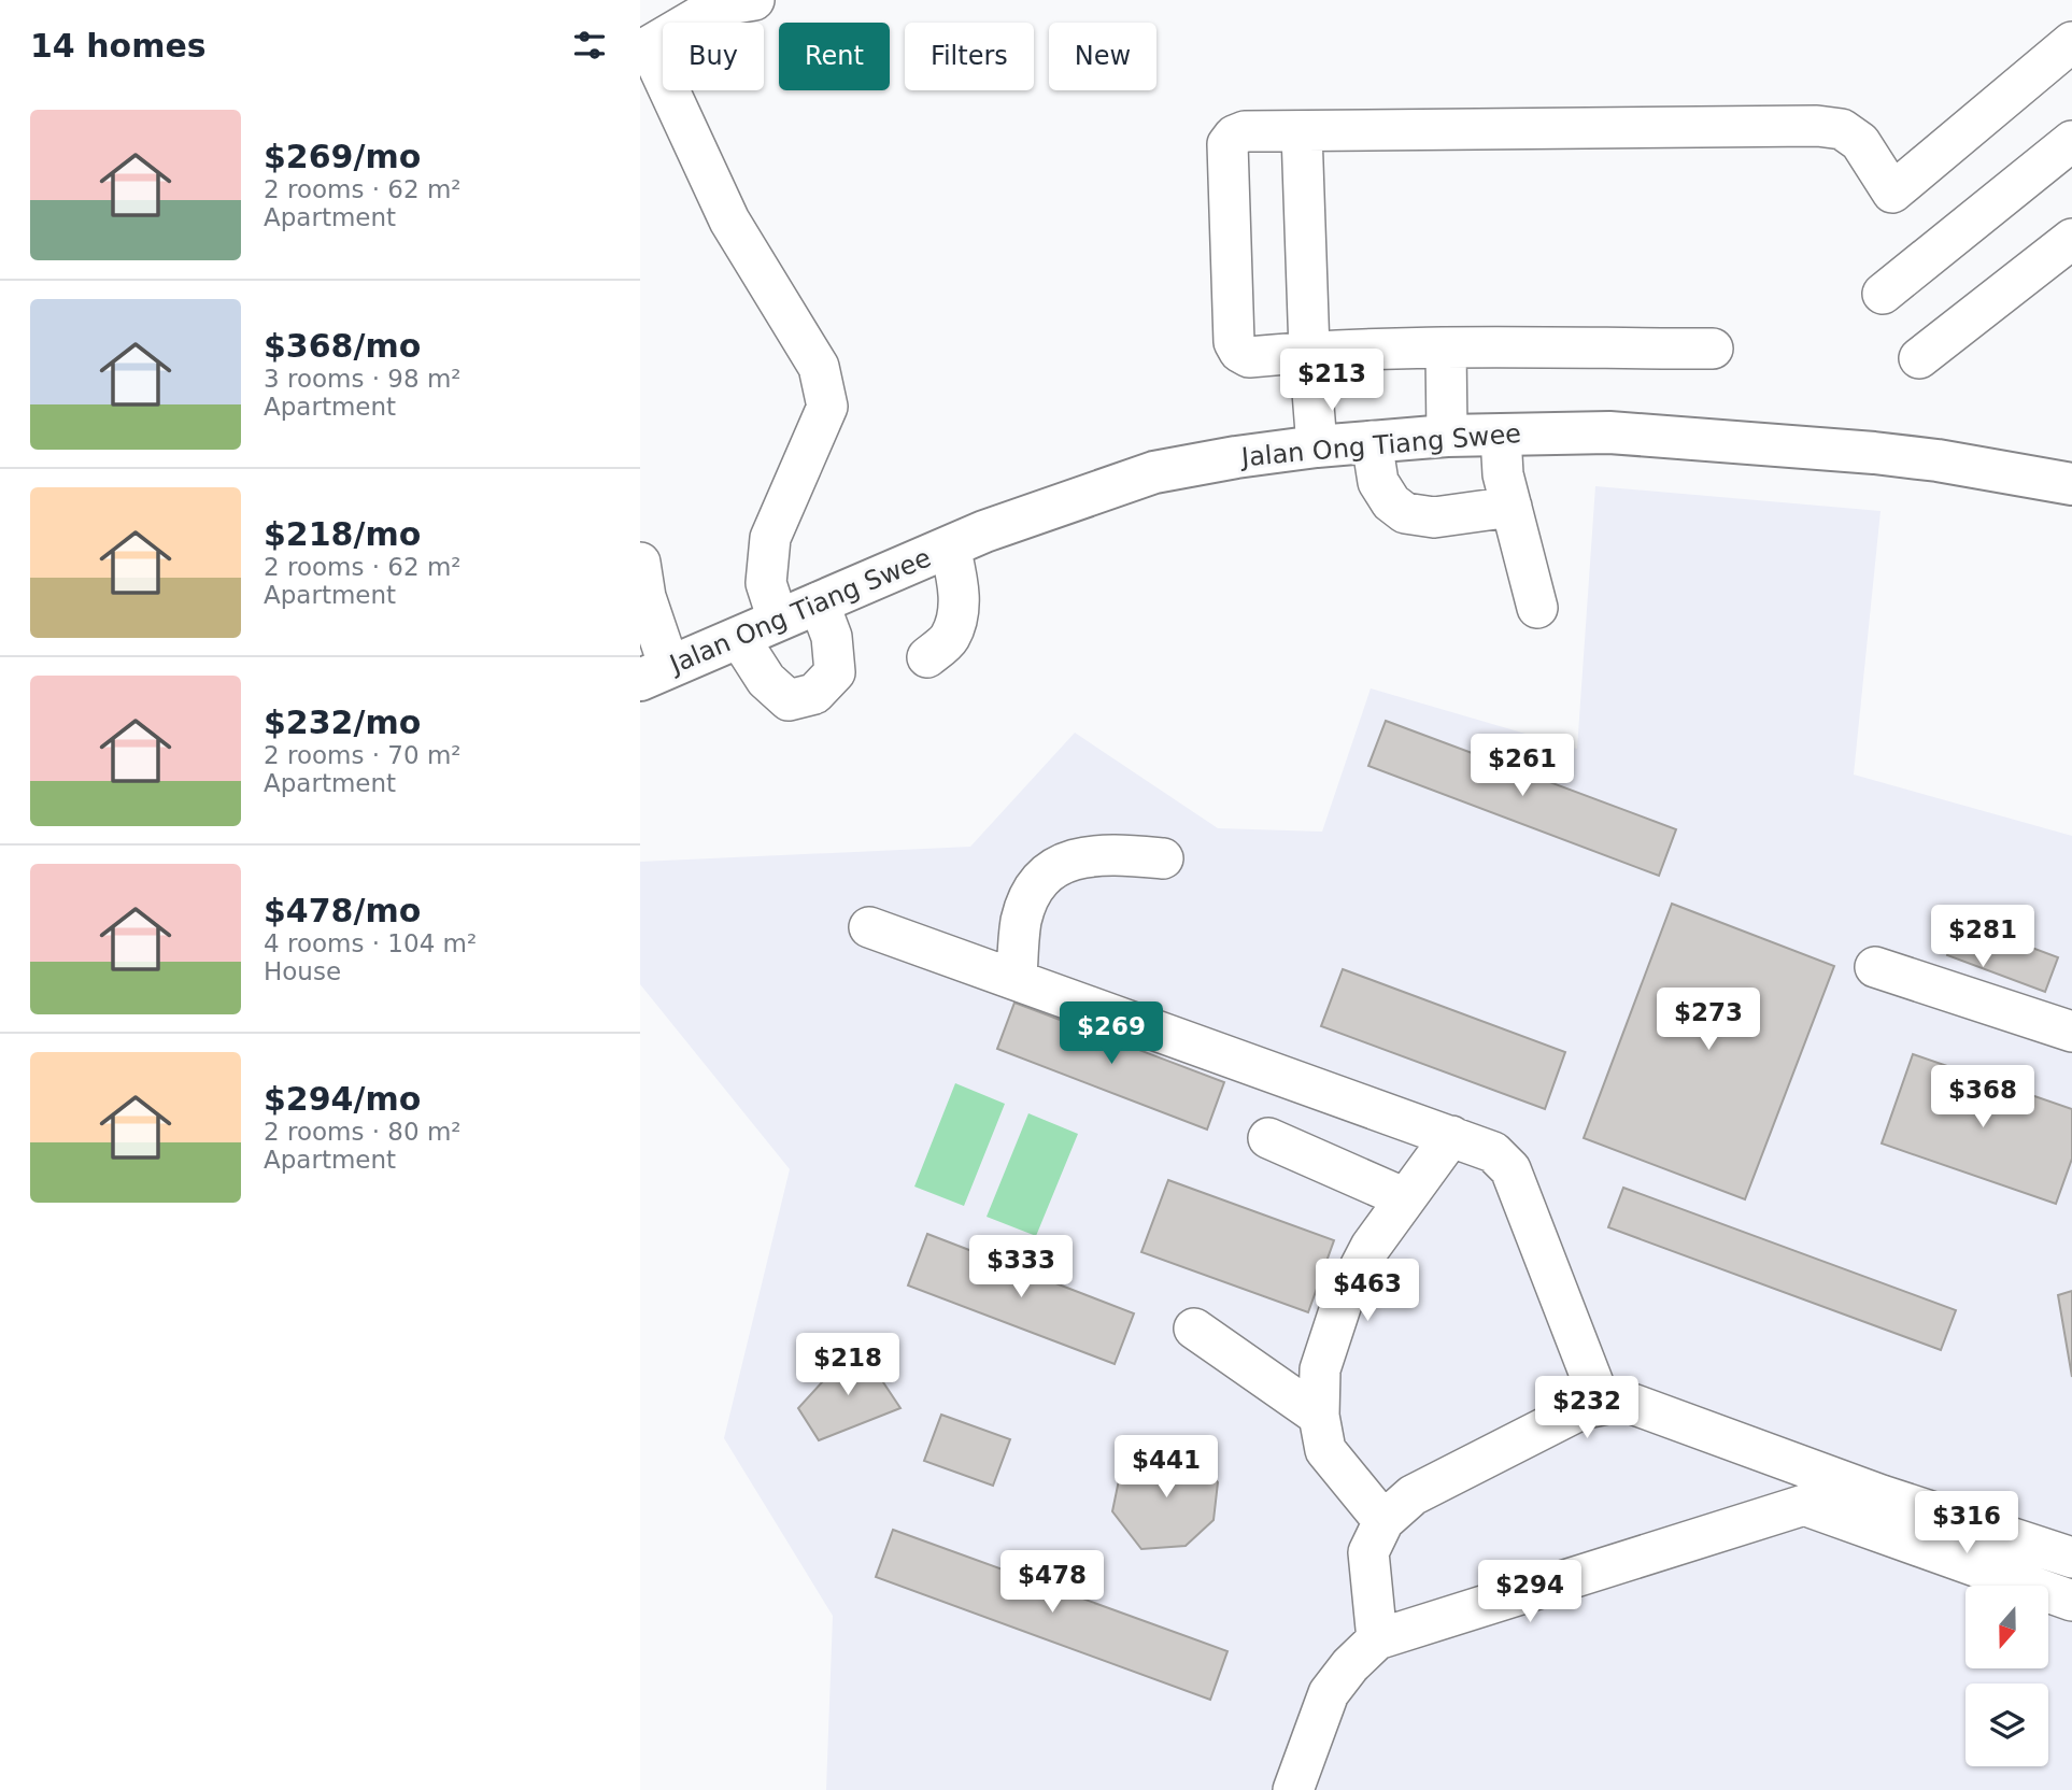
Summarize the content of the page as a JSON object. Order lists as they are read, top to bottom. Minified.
{"streets":{"main road":["Jalan Ong Tiang Swee"]},"north":"bottom","page":{"heading":"14 homes","chip":["Buy","Rent","Filters","New"],"list":[{"name":"$269/mo","note":"2 rooms · 62 m² · Apartment"},{"name":"$368/mo","note":"3 rooms · 98 m² · Apartment"},{"name":"$218/mo","note":"2 rooms · 62 m² · Apartment"},{"name":"$232/mo","note":"2 rooms · 70 m² · Apartment"},{"name":"$478/mo","note":"4 rooms · 104 m² · House"},{"name":"$294/mo","note":"2 rooms · 80 m² · Apartment"}],"price":["$213","$261","$281","$273","$269","$368","$333","$463","$218","$232","$441","$316","$478","$294"]}}
